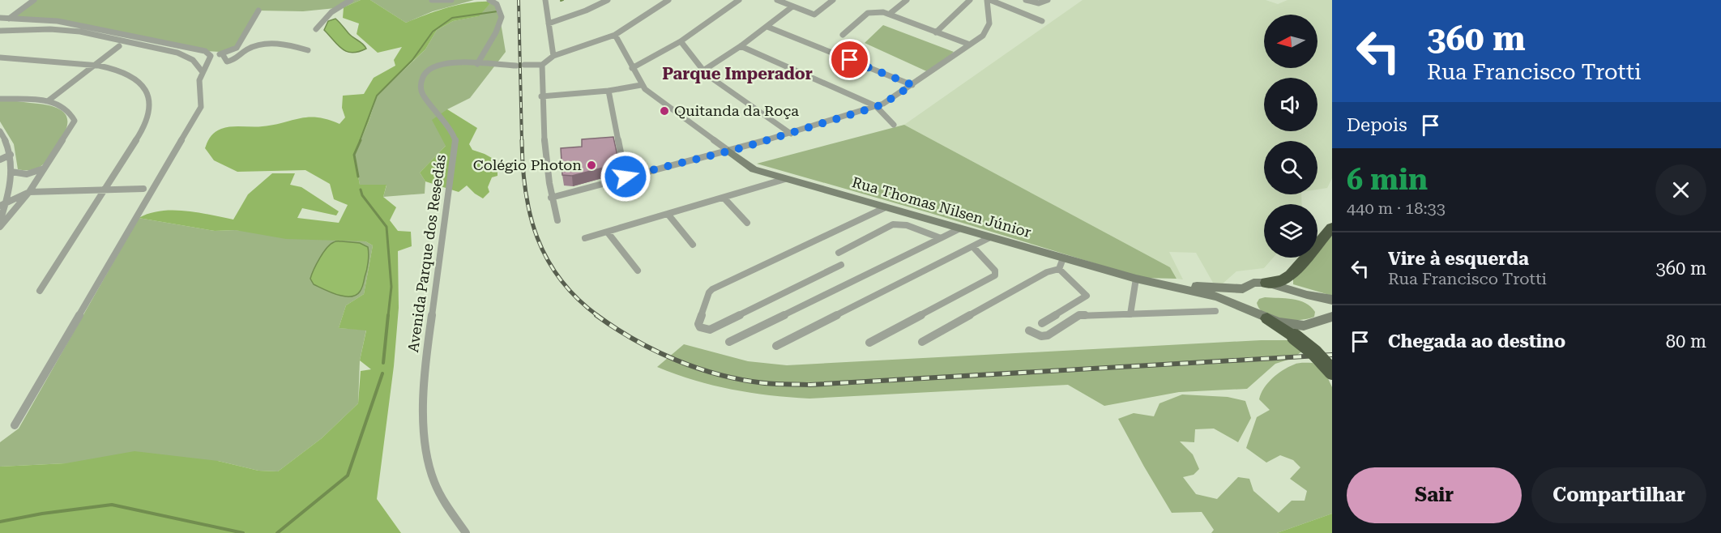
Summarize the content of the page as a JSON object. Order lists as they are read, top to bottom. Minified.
{"streets":{"street":["Rua Thomas Nilsen Júnior","Avenida Parque dos Resedás"]},"districts":["Parque Imperador"],"places":["Quitanda da Roça","Colégio Photon"],"north":"left","page":{"turn":["360 m","Rua Francisco Trotti"],"then":"Depois","heading":["6 min","440 m · 18:33"],"list":[{"name":"Vire à esquerda","note":"Rua Francisco Trotti","value":"360 m"},{"name":"Chegada ao destino","value":"80 m"}],"buttons":["Sair","Compartilhar"]}}
